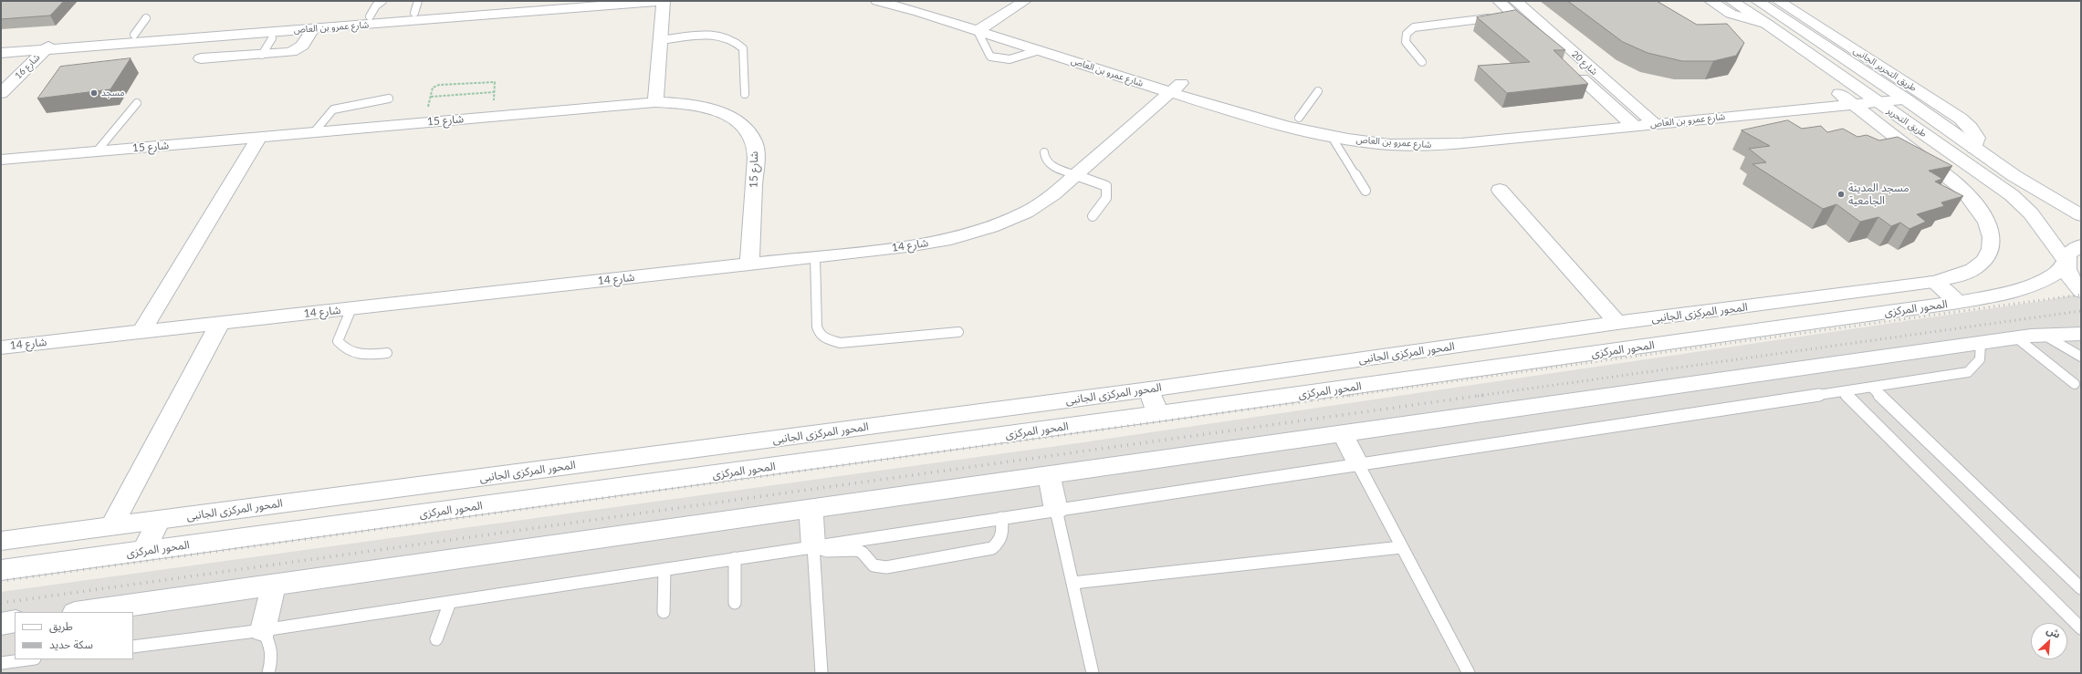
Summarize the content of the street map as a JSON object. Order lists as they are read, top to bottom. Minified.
{"streets":{"street":["شارع عمرو بن العاص","شارع 20","شارع 16","طريق التحرير الجانبى","شارع 15","طريق التحرير","شارع 14","المحور المركزى","المحور المركزى الجانبى"]},"crossings":[["شارع عمرو بن العاص","شارع 20"],["شارع عمرو بن العاص","شارع 16"],["شارع عمرو بن العاص","طريق التحرير"],["شارع عمرو بن العاص","شارع 14"],["شارع عمرو بن العاص","المحور المركزى الجانبى"],["طريق التحرير الجانبى","طريق التحرير"],["شارع 15","شارع 14"],["طريق التحرير","المحور المركزى"],["طريق التحرير","المحور المركزى الجانبى"]],"places":["مسجد","مسجد المدينة الجامعية"],"legend":["طريق","سكة حديد"],"north":"top right"}
